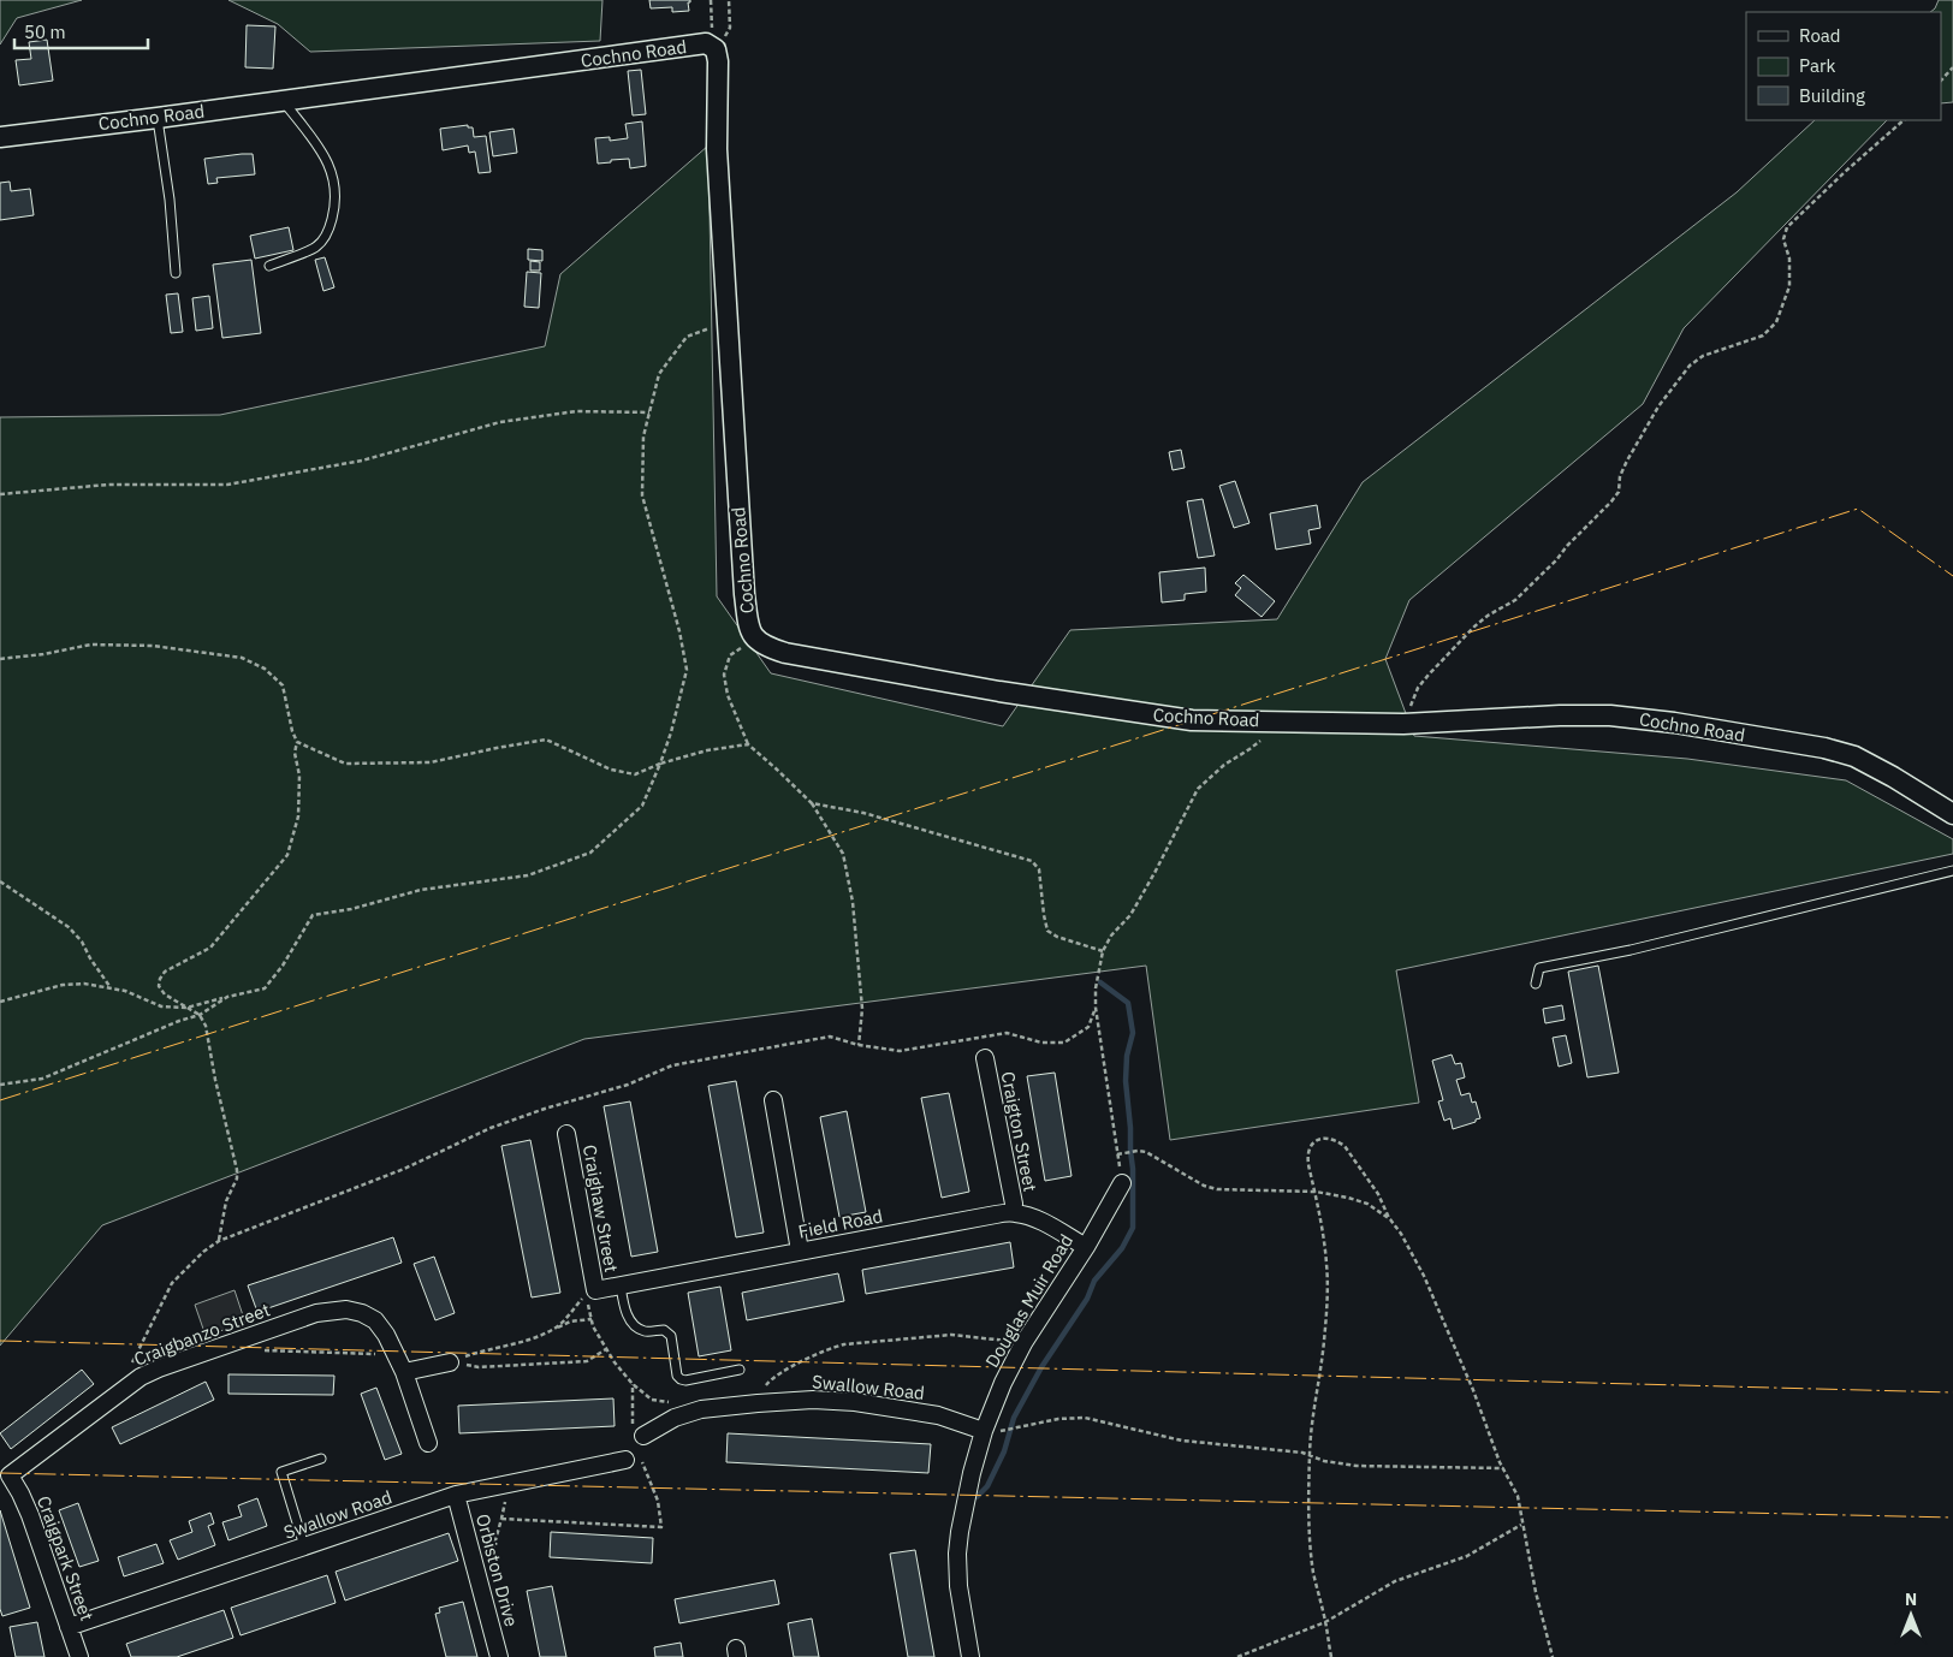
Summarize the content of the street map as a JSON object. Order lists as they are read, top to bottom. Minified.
{"streets":{"street":["Cochno Road","Craigton Street","Craighaw Street","Field Road","Douglas Muir Road","Craigbanzo Street","Swallow Road","Craigpark Street","Orbiston Drive"]},"crossings":[["Craigton Street","Field Road"],["Craighaw Street","Field Road"],["Field Road","Douglas Muir Road"],["Douglas Muir Road","Swallow Road"],["Craigbanzo Street","Craigpark Street"],["Swallow Road","Craigpark Street"],["Swallow Road","Orbiston Drive"]],"legend":["Road","Park","Building"],"scale_bar":"50 m","north":"top"}
